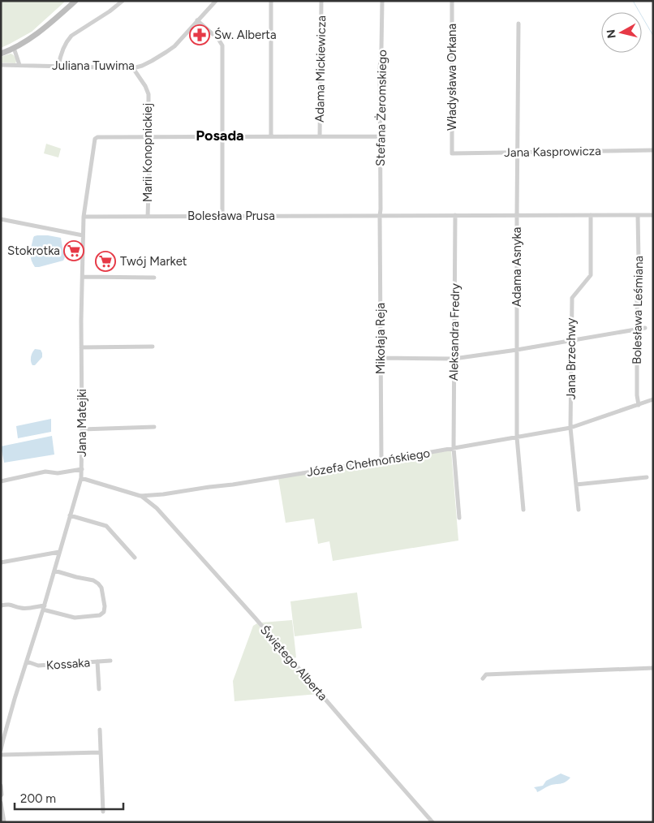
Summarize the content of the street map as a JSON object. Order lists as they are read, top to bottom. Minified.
{"streets":{"street":["Juliana Tuwima","Adama Mickiewicza","Władysława Orkana","Stefana Żeromskiego","Jana Kasprowicza","Marii Konopnickiej","Bolesława Prusa","Adama Asnyka","Bolesława Leśmiana","Aleksandra Fredry","Mikołaja Reja","Jana Brzechwy","Jana Matejki","Józefa Chełmońskiego","Świętego Alberta","Kossaka"]},"crossings":[["Juliana Tuwima","Marii Konopnickiej"],["Władysława Orkana","Jana Kasprowicza"],["Stefana Żeromskiego","Bolesława Prusa"],["Stefana Żeromskiego","Mikołaja Reja"],["Jana Kasprowicza","Adama Asnyka"],["Marii Konopnickiej","Bolesława Prusa"],["Marii Konopnickiej","Jana Matejki"],["Bolesława Prusa","Adama Asnyka"],["Bolesława Prusa","Bolesława Leśmiana"],["Bolesława Prusa","Aleksandra Fredry"],["Bolesława Prusa","Mikołaja Reja"],["Bolesława Prusa","Jana Brzechwy"],["Bolesława Prusa","Jana Matejki"],["Adama Asnyka","Józefa Chełmońskiego"],["Bolesława Leśmiana","Józefa Chełmońskiego"],["Aleksandra Fredry","Józefa Chełmońskiego"],["Mikołaja Reja","Józefa Chełmońskiego"],["Jana Brzechwy","Józefa Chełmońskiego"],["Jana Matejki","Józefa Chełmońskiego"],["Jana Matejki","Kossaka"],["Józefa Chełmońskiego","Świętego Alberta"]],"districts":["Posada"],"places":{"pharmacy":["Św. Alberta"],"supermarket":["Stokrotka","Twój Market"]},"scale_bar":"200 m","north":"left"}
